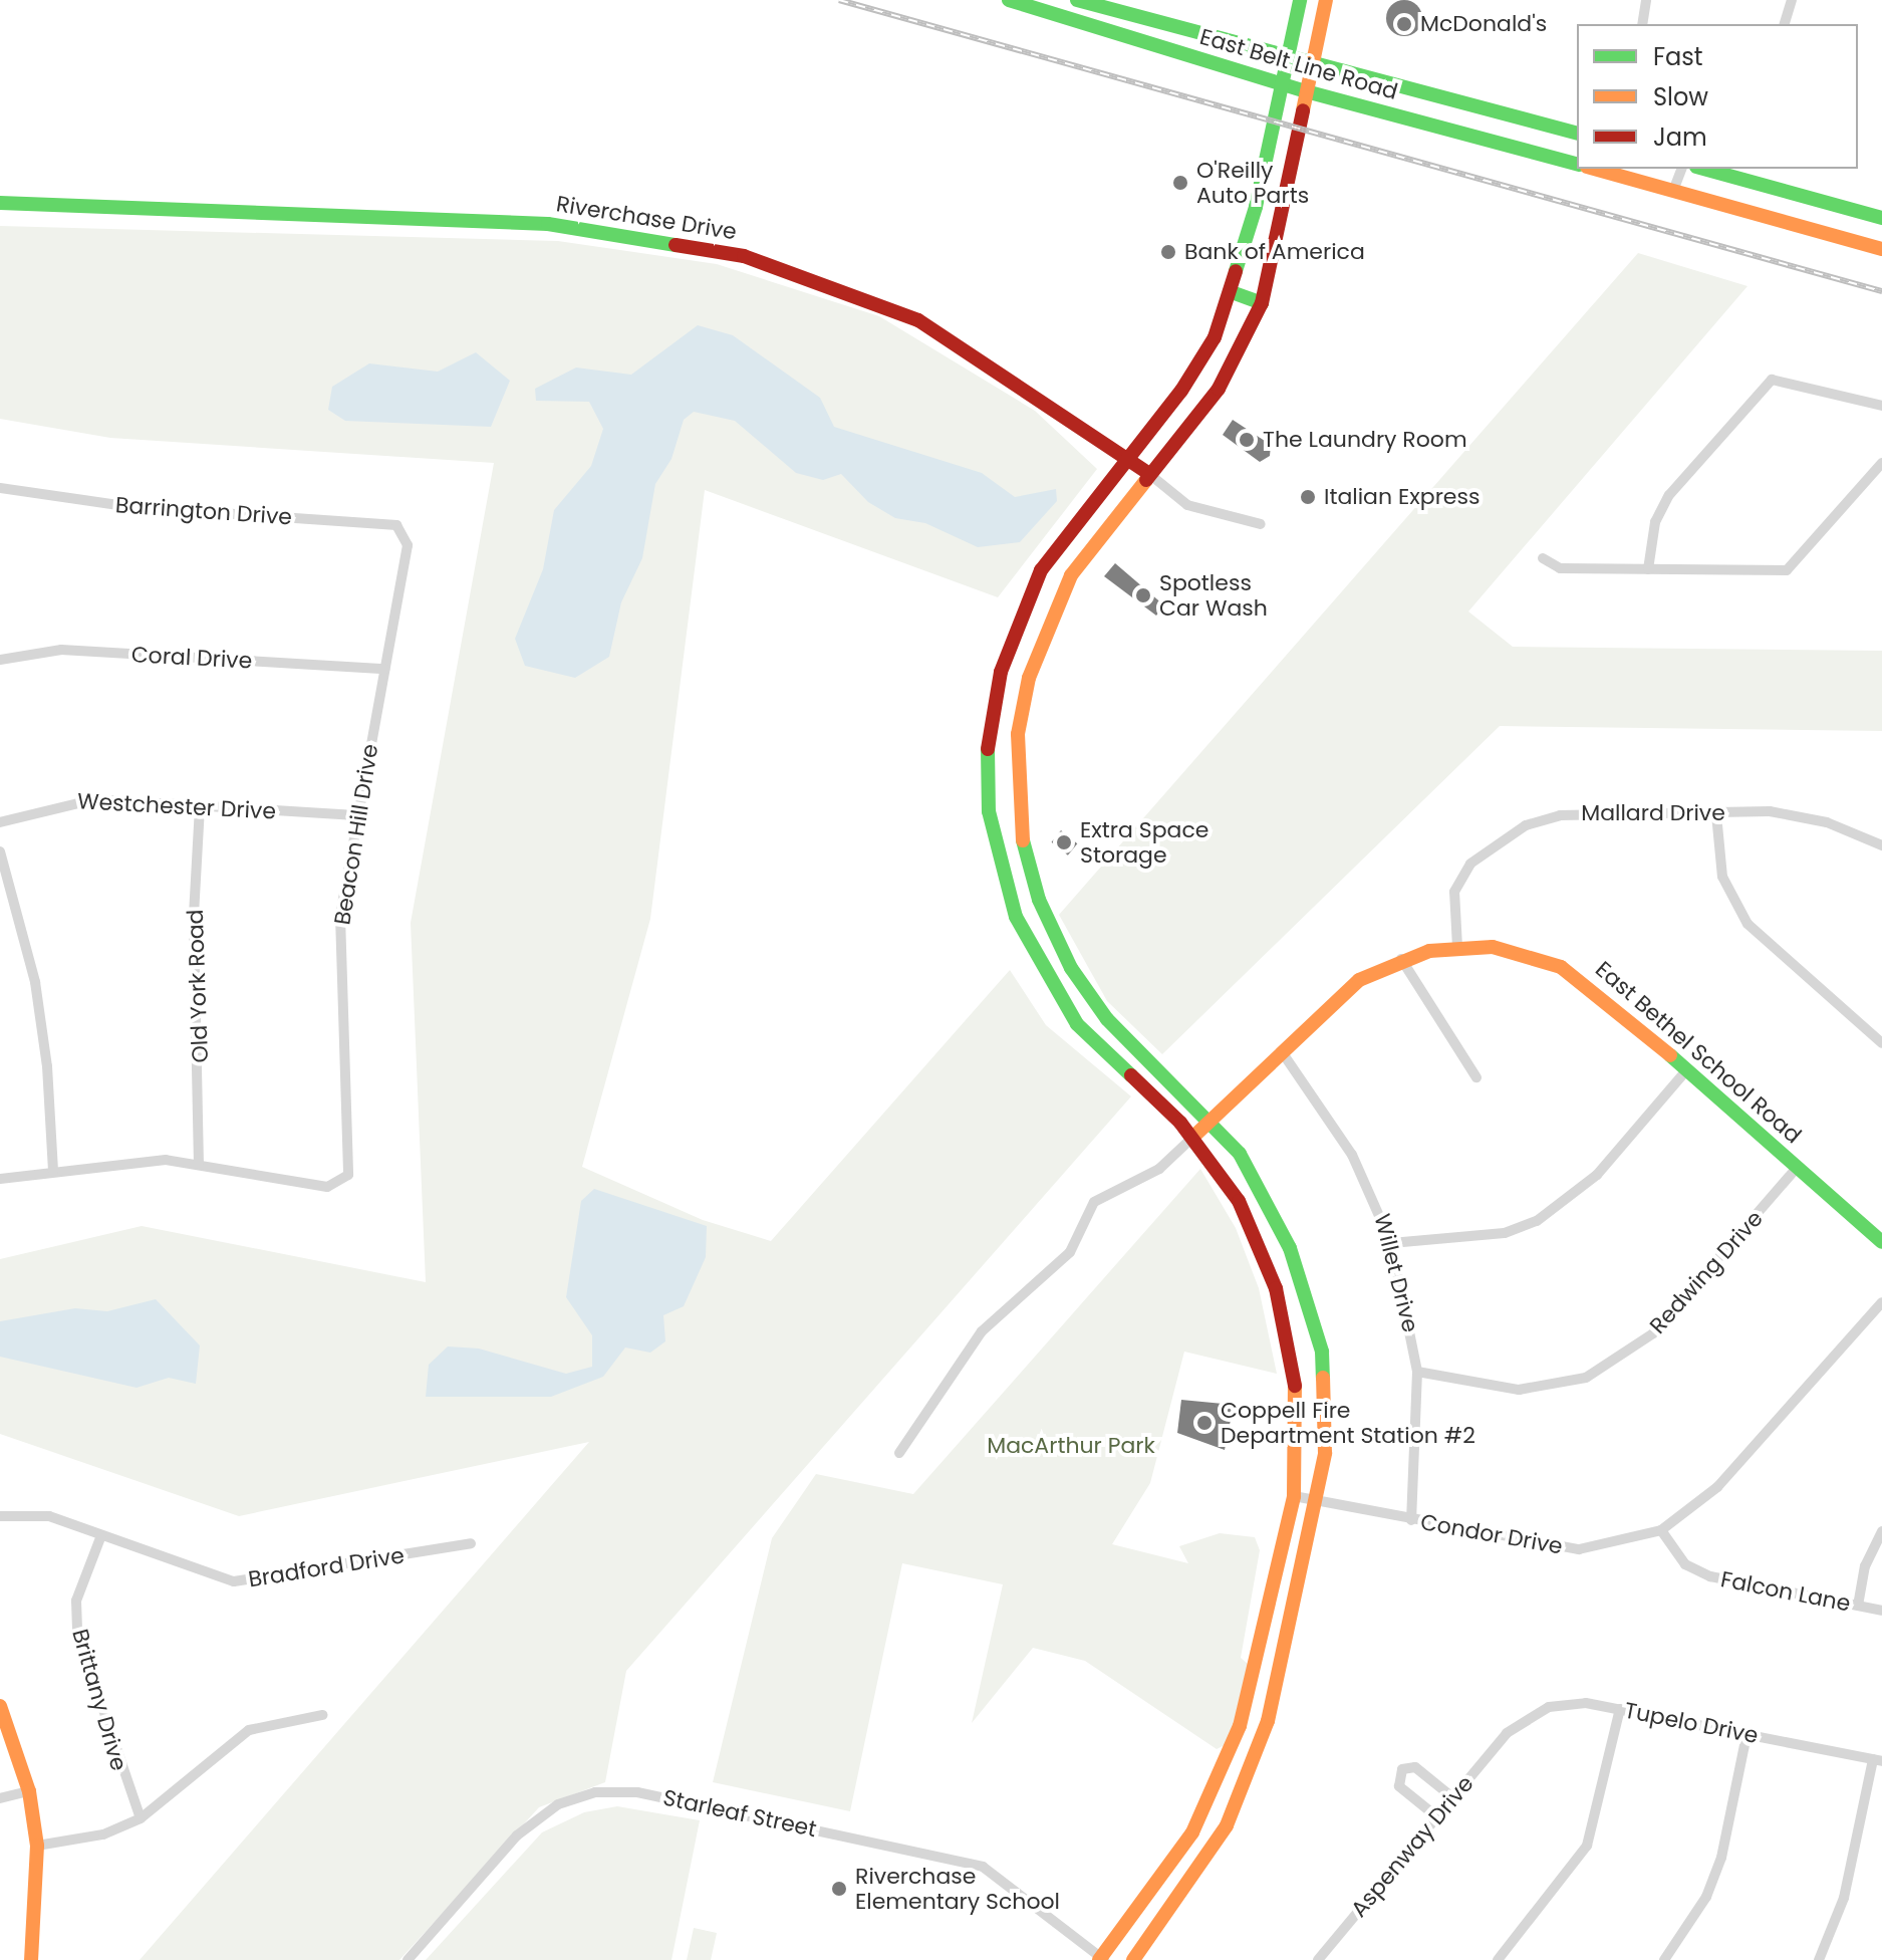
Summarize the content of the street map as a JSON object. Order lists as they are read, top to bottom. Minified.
{"streets":{"main road":["East Belt Line Road","Riverchase Drive","East Bethel School Road"],"street":["Barrington Drive","Coral Drive","Westchester Drive","Mallard Drive","Beacon Hill Drive","Old York Road","Redwing Drive","Willet Drive","Condor Drive","Bradford Drive","Falcon Lane","Brittany Drive","Tupelo Drive","Starleaf Street","Aspenway Drive"]},"crossings":[["Barrington Drive","Beacon Hill Drive"],["Coral Drive","Beacon Hill Drive"],["Westchester Drive","Beacon Hill Drive"],["Westchester Drive","Old York Road"],["Mallard Drive","East Bethel School Road"],["Beacon Hill Drive","Old York Road"],["East Bethel School Road","Redwing Drive"],["East Bethel School Road","Willet Drive"],["Redwing Drive","Willet Drive"],["Willet Drive","Condor Drive"],["Condor Drive","Falcon Lane"],["Bradford Drive","Brittany Drive"],["Tupelo Drive","Aspenway Drive"]],"parks":["MacArthur Park"],"places":["McDonald's","O'Reilly Auto Parts","Bank of America","The Laundry Room","Italian Express","Spotless Car Wash","Extra Space Storage","Coppell Fire Department Station #2","Riverchase Elementary School"],"legend":["Fast","Slow","Jam"]}
